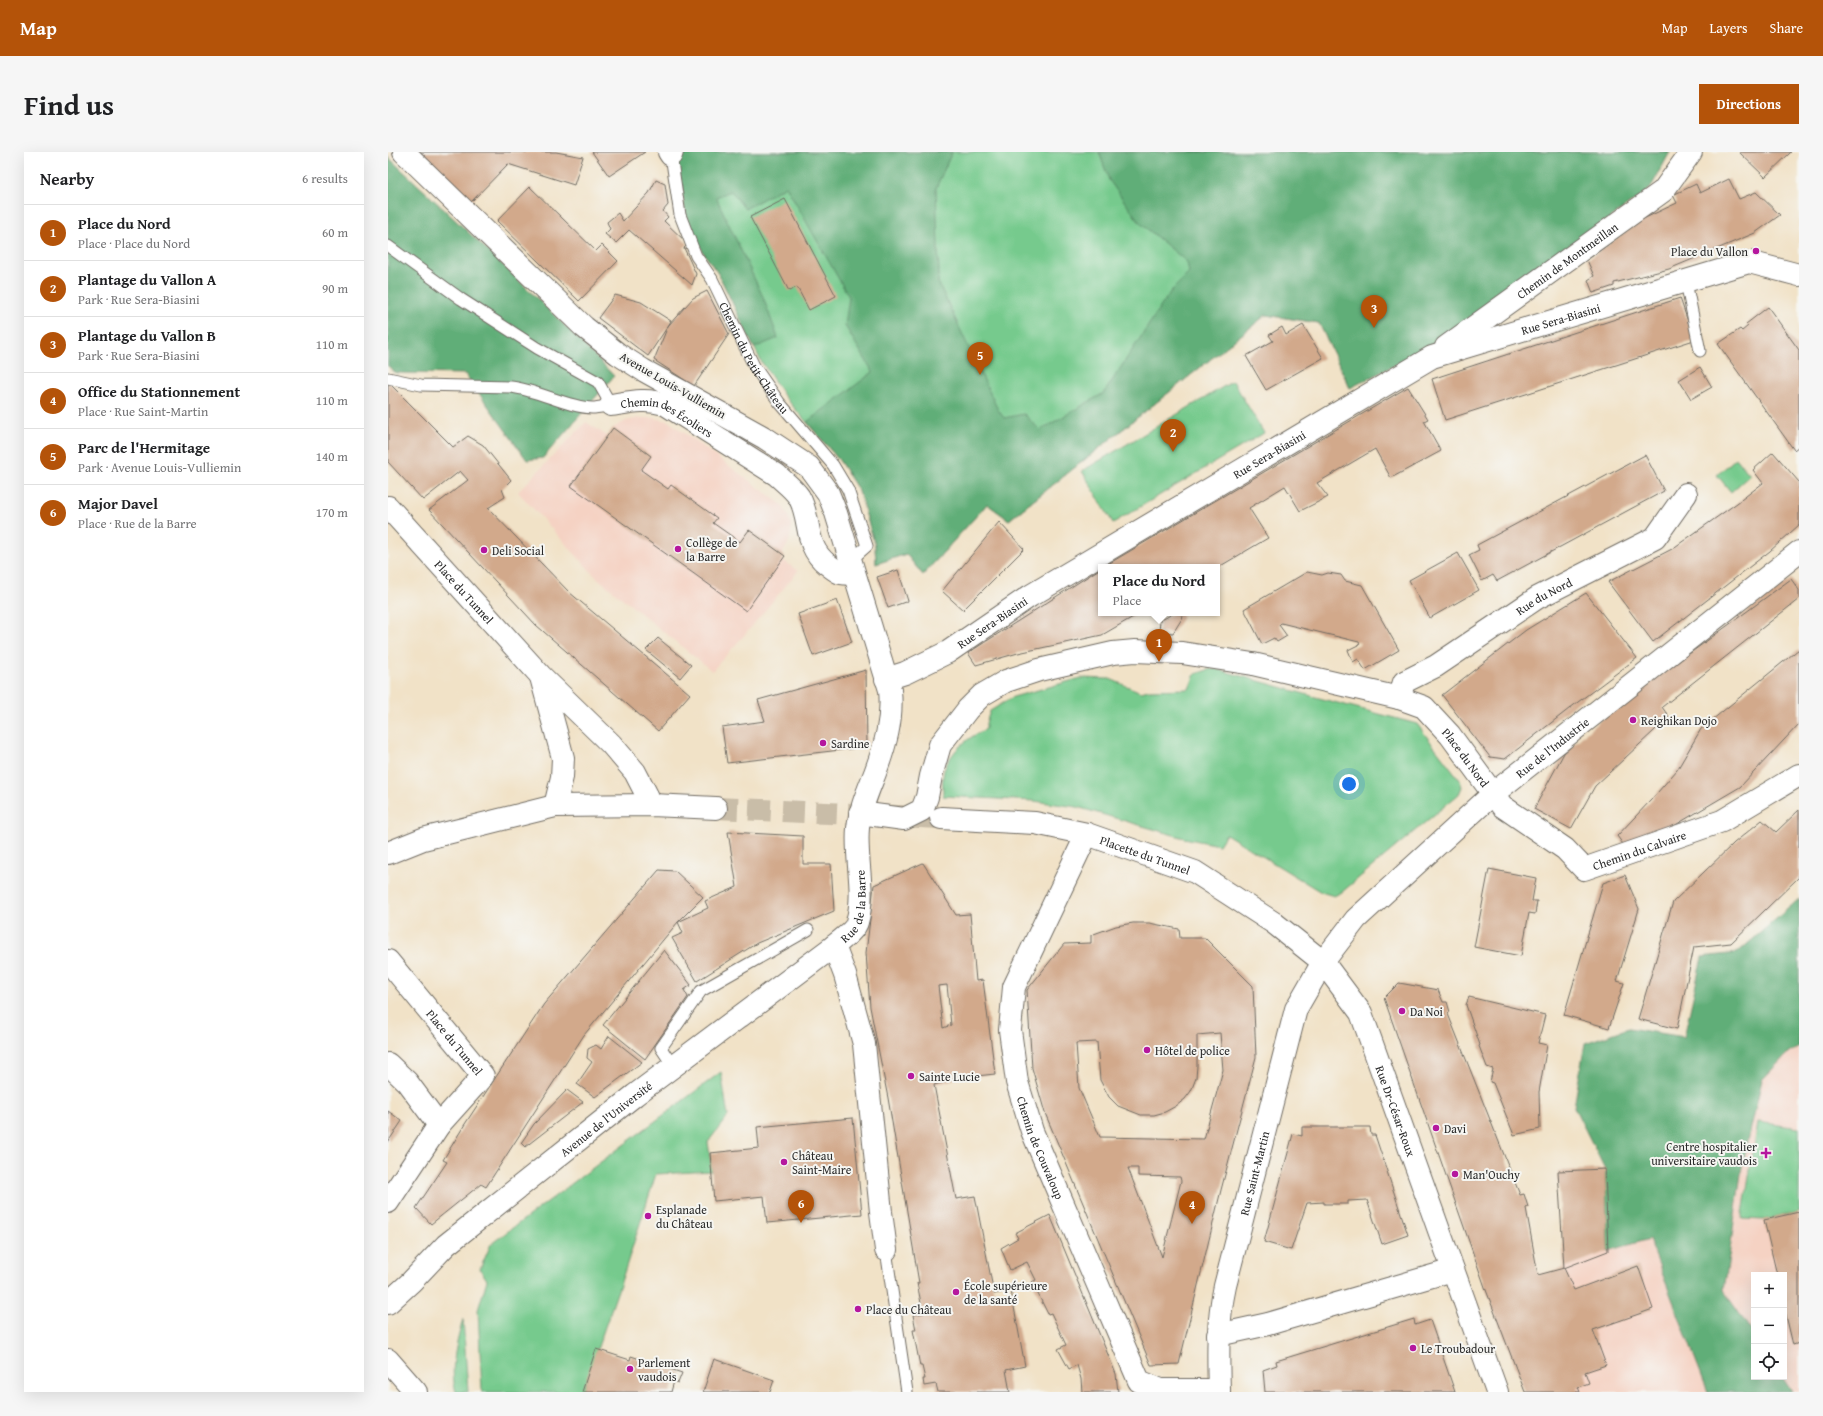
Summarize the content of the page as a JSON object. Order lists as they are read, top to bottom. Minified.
{"streets":{"street":["Chemin de Montmeillan","Rue Sera-Biasini","Avenue Louis-Vulliemin","Chemin des Écoliers","Place du Tunnel","Rue du Nord","Rue de l'Industrie","Place du Nord","Chemin du Calvaire","Placette du Tunnel","Rue de la Barre","Rue Dr-César-Roux","Avenue de l'Université","Chemin de Couvaloup","Rue Saint-Martin"],"lane":["Chemin du Petit-Château"]},"crossings":[["Chemin de Montmeillan","Rue Sera-Biasini"],["Rue Sera-Biasini","Rue de la Barre"],["Chemin du Petit-Château","Avenue Louis-Vulliemin"],["Chemin du Petit-Château","Chemin des Écoliers"],["Chemin du Petit-Château","Rue de la Barre"],["Avenue Louis-Vulliemin","Chemin des Écoliers"],["Avenue Louis-Vulliemin","Rue de la Barre"],["Chemin des Écoliers","Rue de la Barre"],["Rue du Nord","Place du Nord"],["Rue de l'Industrie","Place du Nord"],["Rue de l'Industrie","Chemin du Calvaire"],["Rue de l'Industrie","Placette du Tunnel"],["Rue de l'Industrie","Rue Dr-César-Roux"],["Rue de l'Industrie","Rue Saint-Martin"],["Place du Nord","Chemin du Calvaire"],["Place du Nord","Rue de la Barre"],["Placette du Tunnel","Rue Dr-César-Roux"],["Placette du Tunnel","Chemin de Couvaloup"],["Placette du Tunnel","Rue Saint-Martin"],["Rue de la Barre","Avenue de l'Université"],["Rue Dr-César-Roux","Rue Saint-Martin"],["Chemin de Couvaloup","Rue Saint-Martin"]],"places":{"other":["Place du Vallon","Collège de la Barre","Deli Social","Reighikan Dojo","Sardine","Da Noi","Hôtel de police","Sainte Lucie","Davi","Château Saint-Maire","Man'Ouchy","Esplanade du Château","École supérieure de la santé","Place du Château","Le Troubadour","Parlement vaudois"],"health":["Centre hospitalier universitaire vaudois"]},"page":{"header":"Map","nav":["Map","Layers","Share"],"title":"Find us","buttons":"Directions","heading":["Nearby","6 results"],"list":[{"mark":"1","name":"Place du Nord","note":"Place · Place du Nord","value":"60 m"},{"mark":"2","name":"Plantage du Vallon A","note":"Park · Rue Sera-Biasini","value":"90 m"},{"mark":"3","name":"Plantage du Vallon B","note":"Park · Rue Sera-Biasini","value":"110 m"},{"mark":"4","name":"Office du Stationnement","note":"Place · Rue Saint-Martin","value":"110 m"},{"mark":"5","name":"Parc de l'Hermitage","note":"Park · Avenue Louis-Vulliemin","value":"140 m"},{"mark":"6","name":"Major Davel","note":"Place · Rue de la Barre","value":"170 m"}],"pins":["3","5","2","1","6","4"],"popup":["Place du Nord","Place"],"map_buttons":["+","−"]}}
